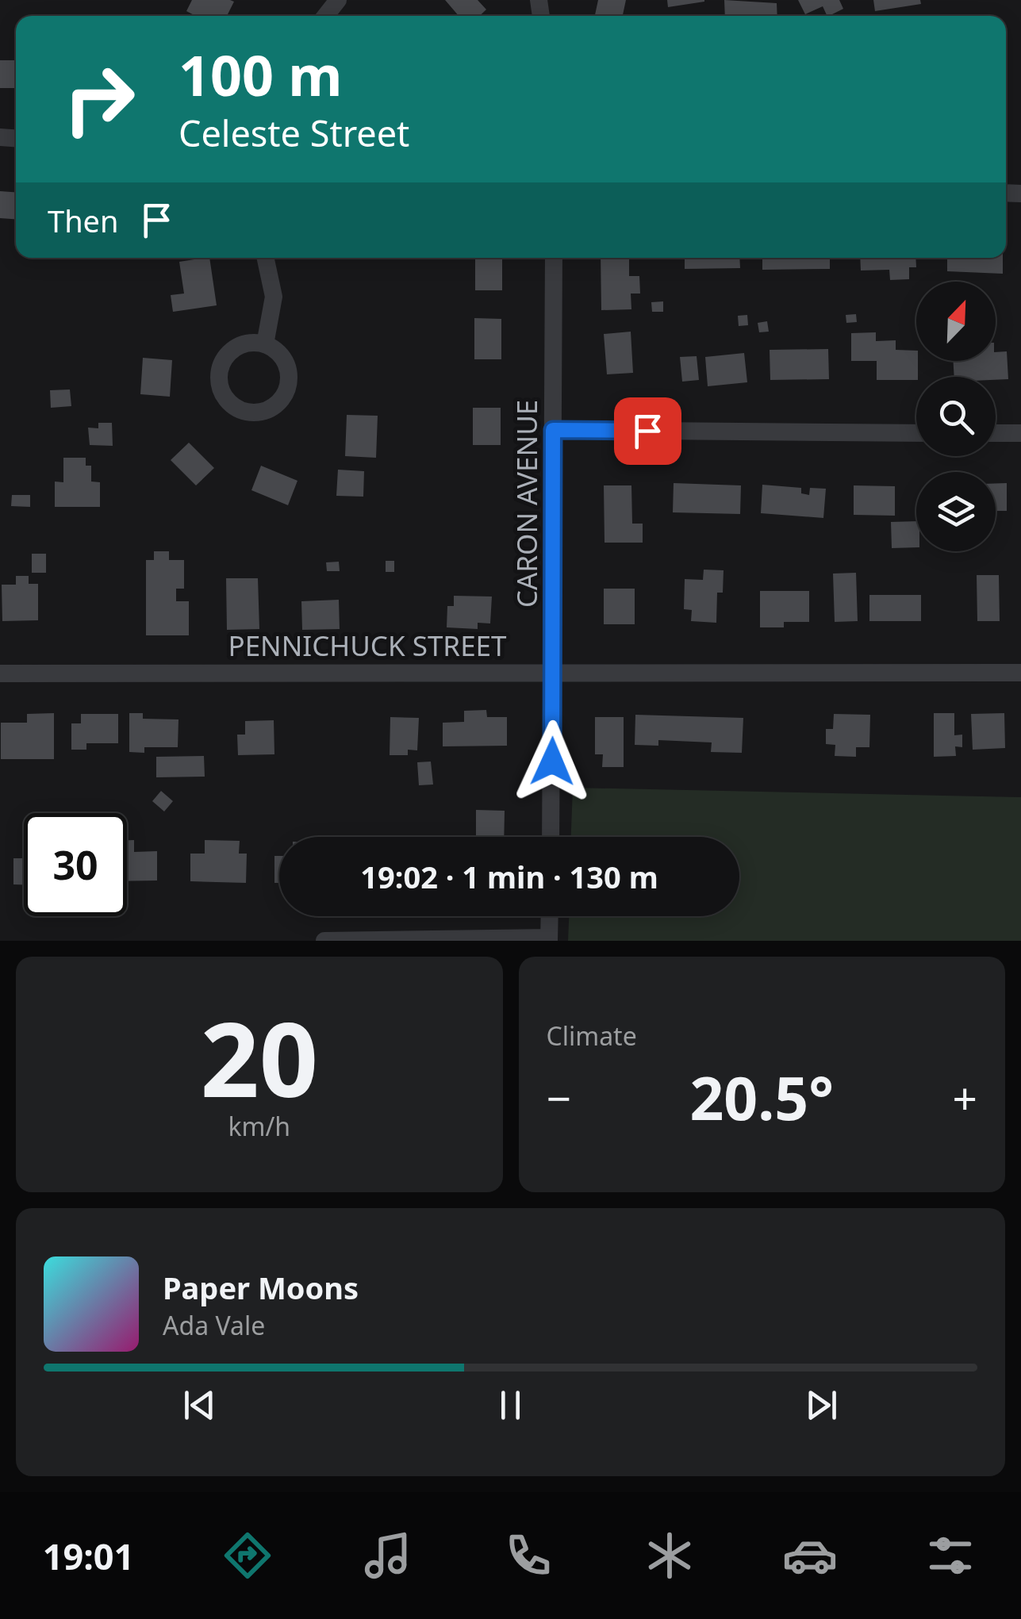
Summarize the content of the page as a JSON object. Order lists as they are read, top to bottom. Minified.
{"streets":{"street":["CARON AVENUE","PENNICHUCK STREET"]},"crossings":[["CARON AVENUE","PENNICHUCK STREET"]],"north":"top right","page":{"turn":["100 m","Celeste Street"],"then":"Then","limit":"30","trip":"19:02 · 1 min · 130 m","tile":[["20","km/h"],"Climate"],"heat":["−","20.5°","+"],"song":["Paper Moons","Ada Vale"],"tabs":"19:01"}}
